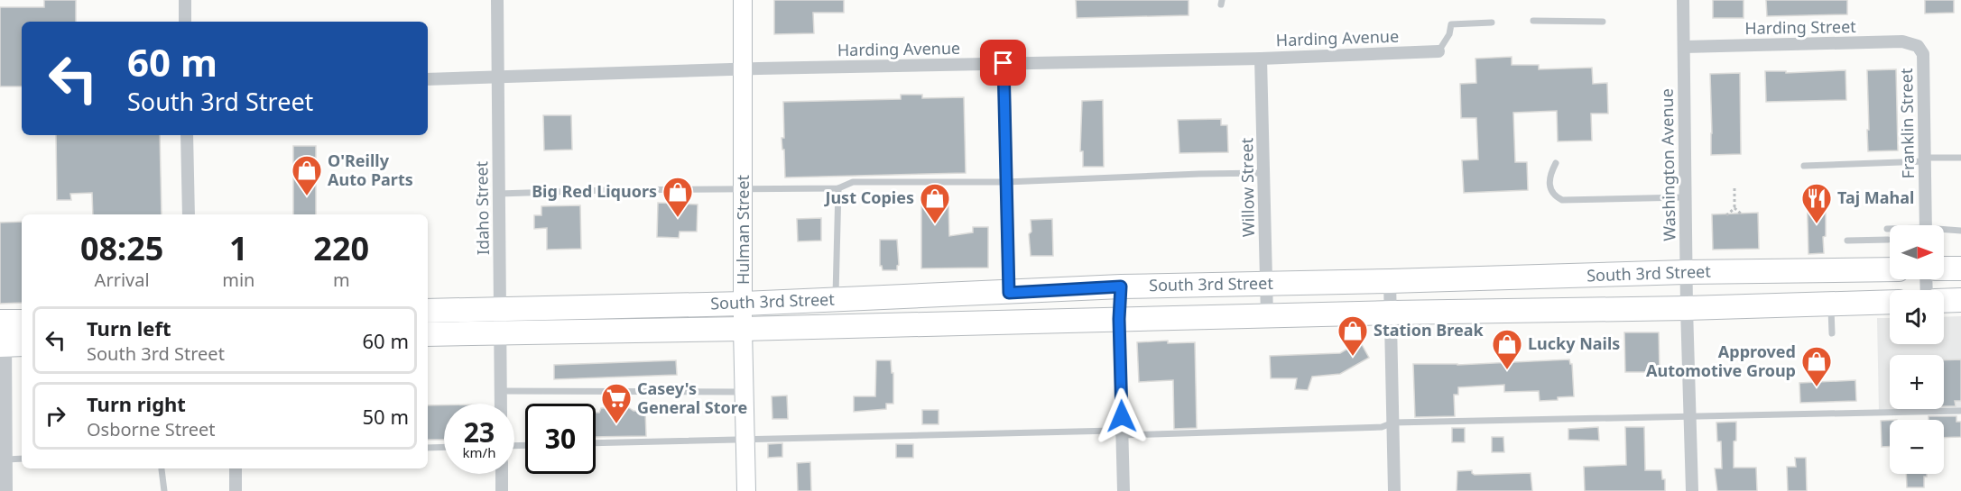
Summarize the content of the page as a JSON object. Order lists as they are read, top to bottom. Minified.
{"streets":{"highway":["South 3rd Street"],"main road":["Hulman Street"],"street":["Harding Street","Harding Avenue","Franklin Street","Washington Avenue","Willow Street","Idaho Street"]},"crossings":[["Harding Street","Franklin Street"],["Harding Street","Washington Avenue"],["Harding Avenue","Willow Street"],["Harding Avenue","Idaho Street"],["Harding Avenue","Hulman Street"],["Washington Avenue","South 3rd Street"],["Willow Street","South 3rd Street"],["Idaho Street","South 3rd Street"],["Hulman Street","South 3rd Street"]],"places":{"shop":["O'Reilly Auto Parts","Big Red Liquors","Just Copies","Station Break","Lucky Nails","Approved Automotive Group"],"restaurant":["Taj Mahal"],"supermarket":["Casey's General Store"]},"north":"right","page":{"turn":["60 m","South 3rd Street"],"eta":["08:25","Arrival","1","min","220","m"],"map_buttons":["+","−"],"list":[{"name":"Turn left","note":"South 3rd Street","value":"60 m"},{"name":"Turn right","note":"Osborne Street","value":"50 m"}],"speed":"23 km/h","limit":"30"}}
